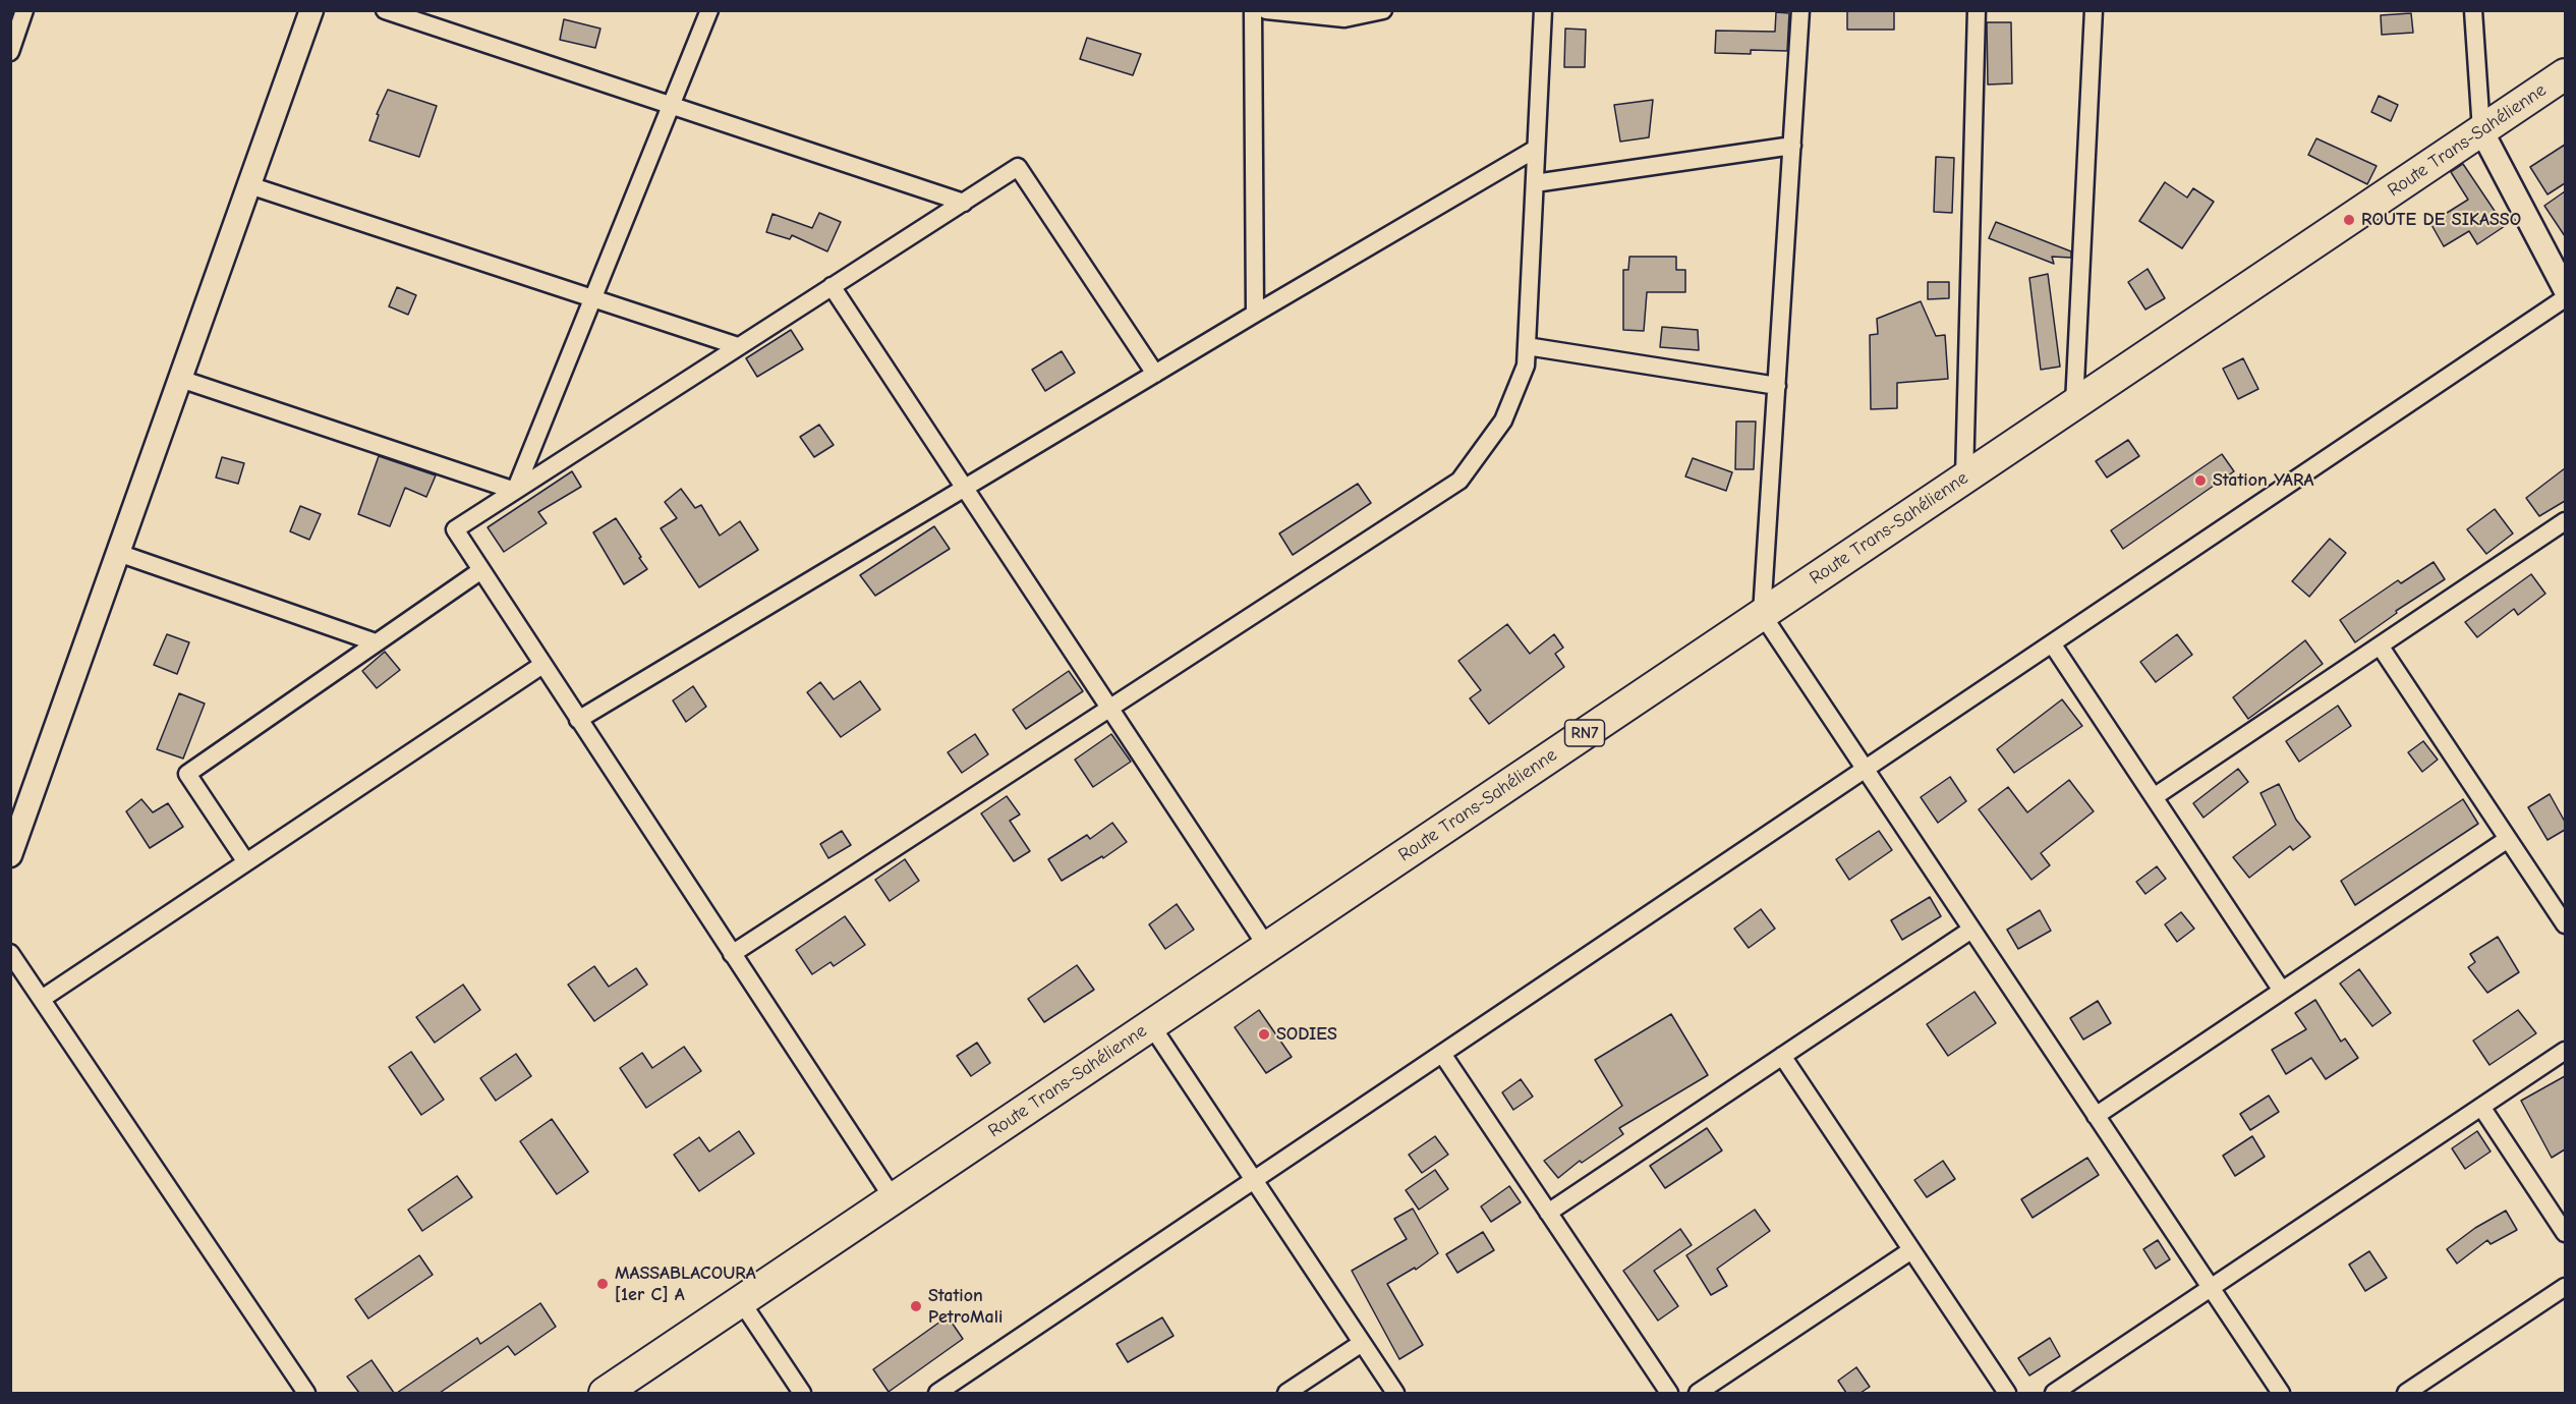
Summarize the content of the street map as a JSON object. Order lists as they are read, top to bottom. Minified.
{"streets":{"highway":["Route Trans-Sahélienne","RN7"]},"places":["ROUTE DE SIKASSO","Station YARA","SODIES","MASSABLACOURA [1er C] A","Station PetroMali"]}
